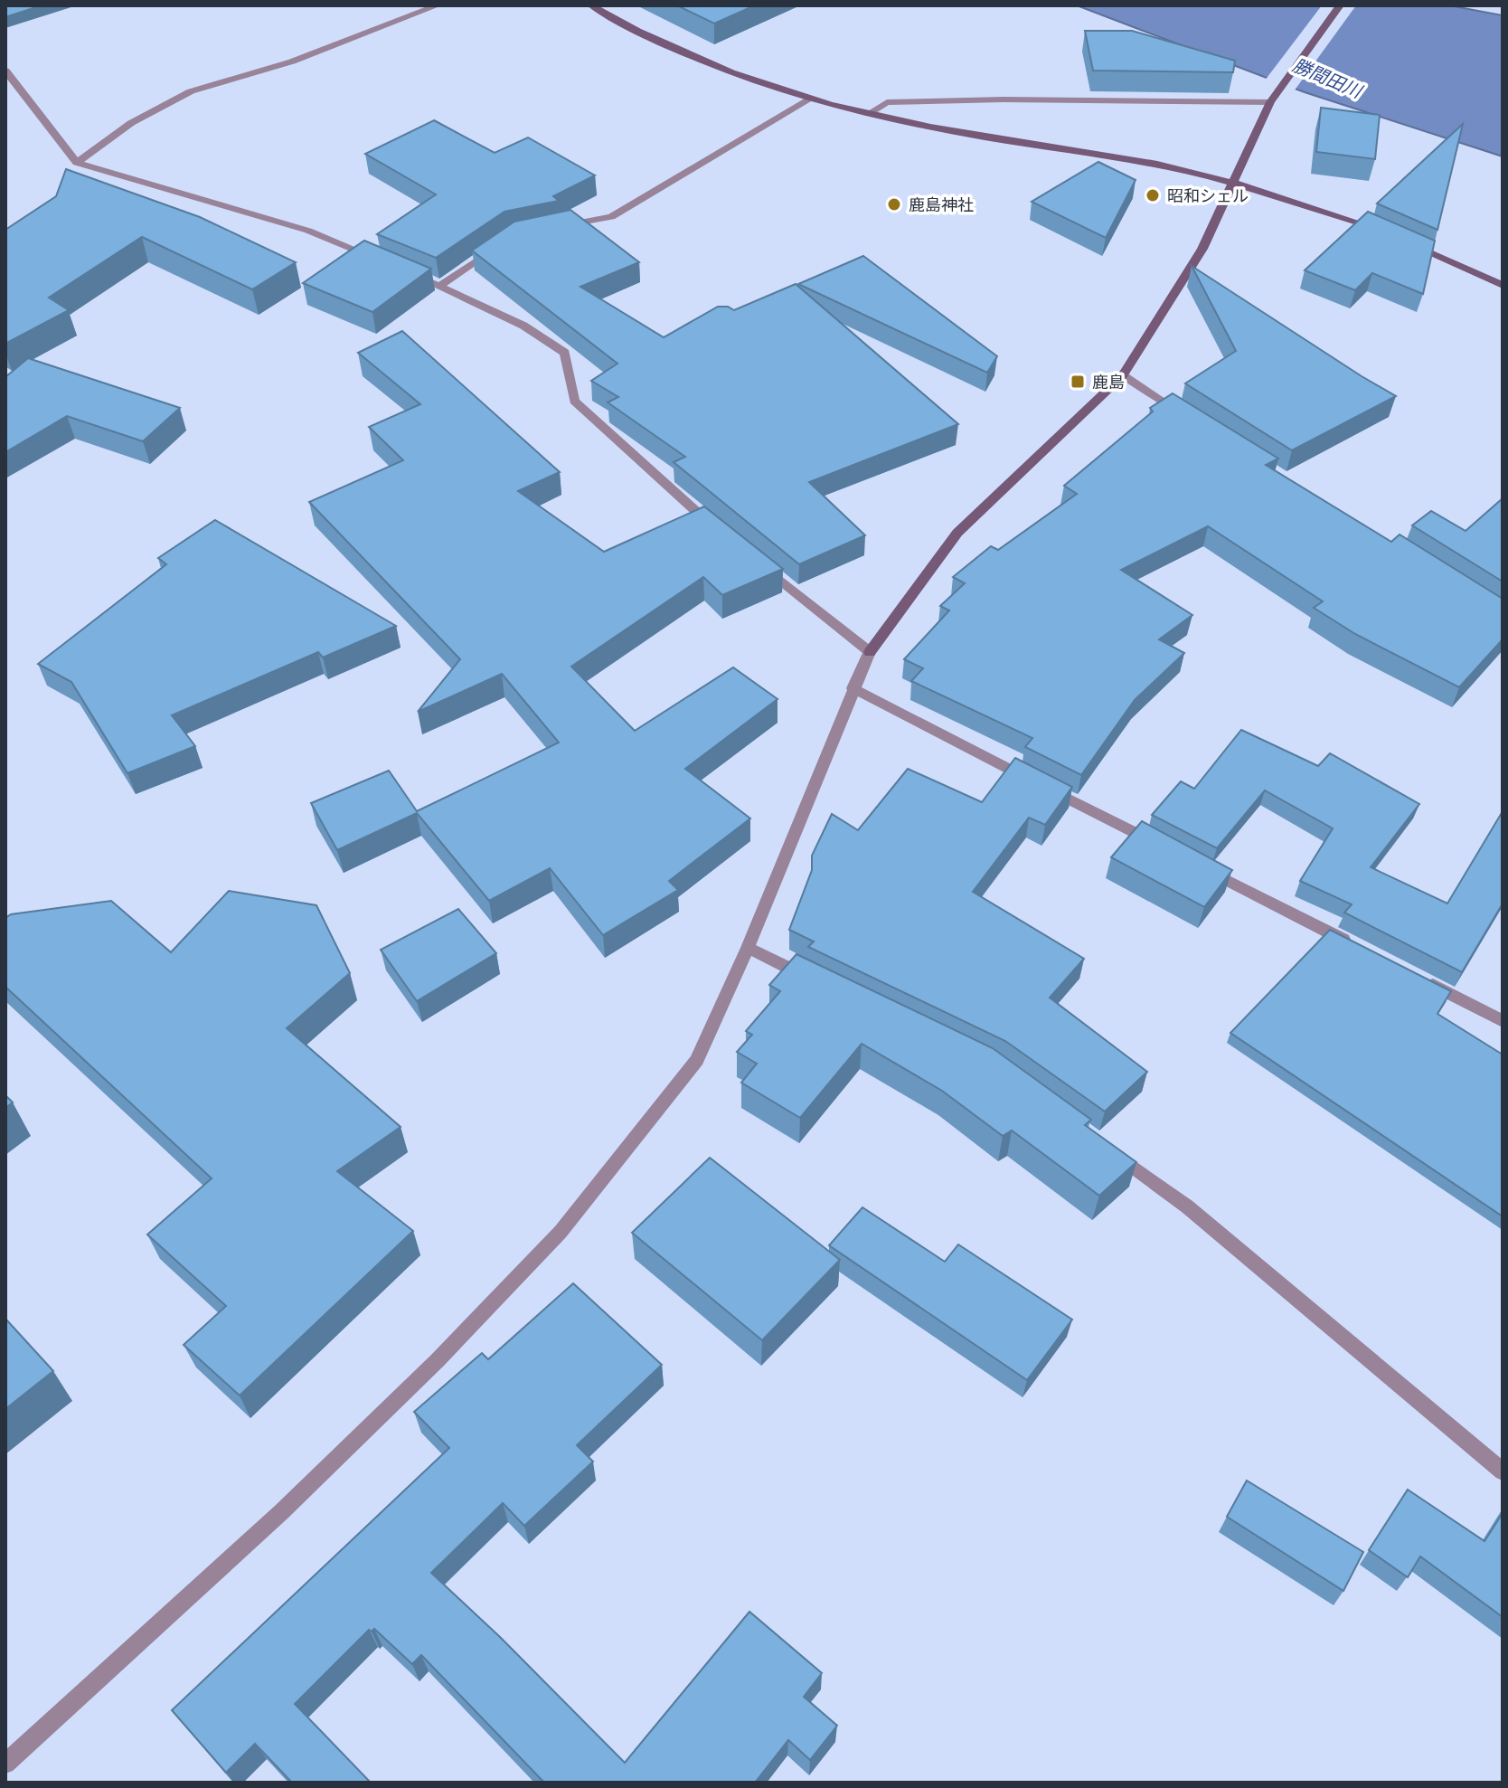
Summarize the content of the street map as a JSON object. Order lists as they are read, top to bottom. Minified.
{"water":["勝間田川"],"places":{"other":["昭和シェル","鹿島神社"],"transit":["鹿島"]}}
